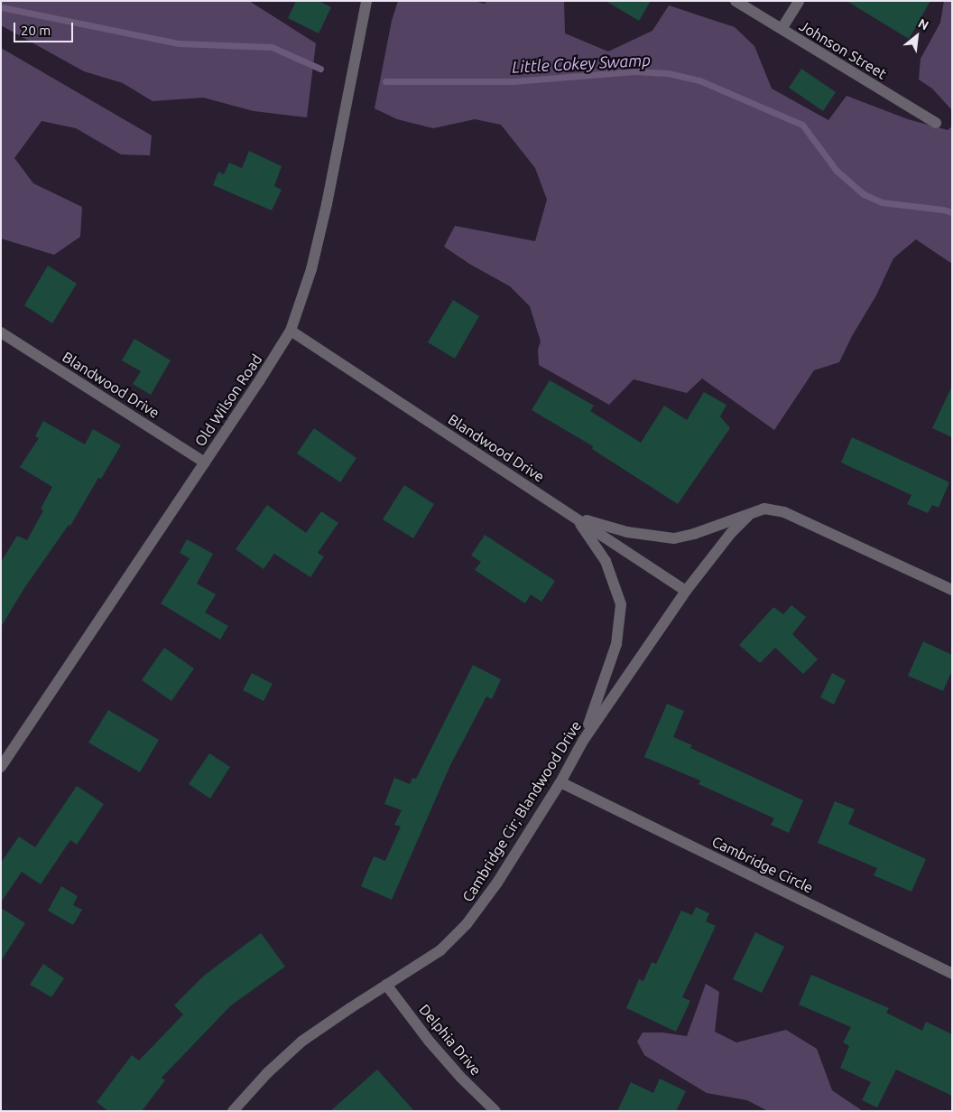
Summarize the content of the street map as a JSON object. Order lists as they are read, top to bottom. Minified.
{"streets":{"street":["Johnson Street","Blandwood Drive","Old Wilson Road","Cambridge Cir; Blandwood Drive","Cambridge Circle","Delphia Drive"]},"crossings":[["Blandwood Drive","Old Wilson Road"],["Blandwood Drive","Cambridge Cir; Blandwood Drive"],["Cambridge Cir; Blandwood Drive","Cambridge Circle"],["Cambridge Cir; Blandwood Drive","Delphia Drive"]],"water":["Little Cokey Swamp"],"scale_bar":"20 m","north":"top right"}
